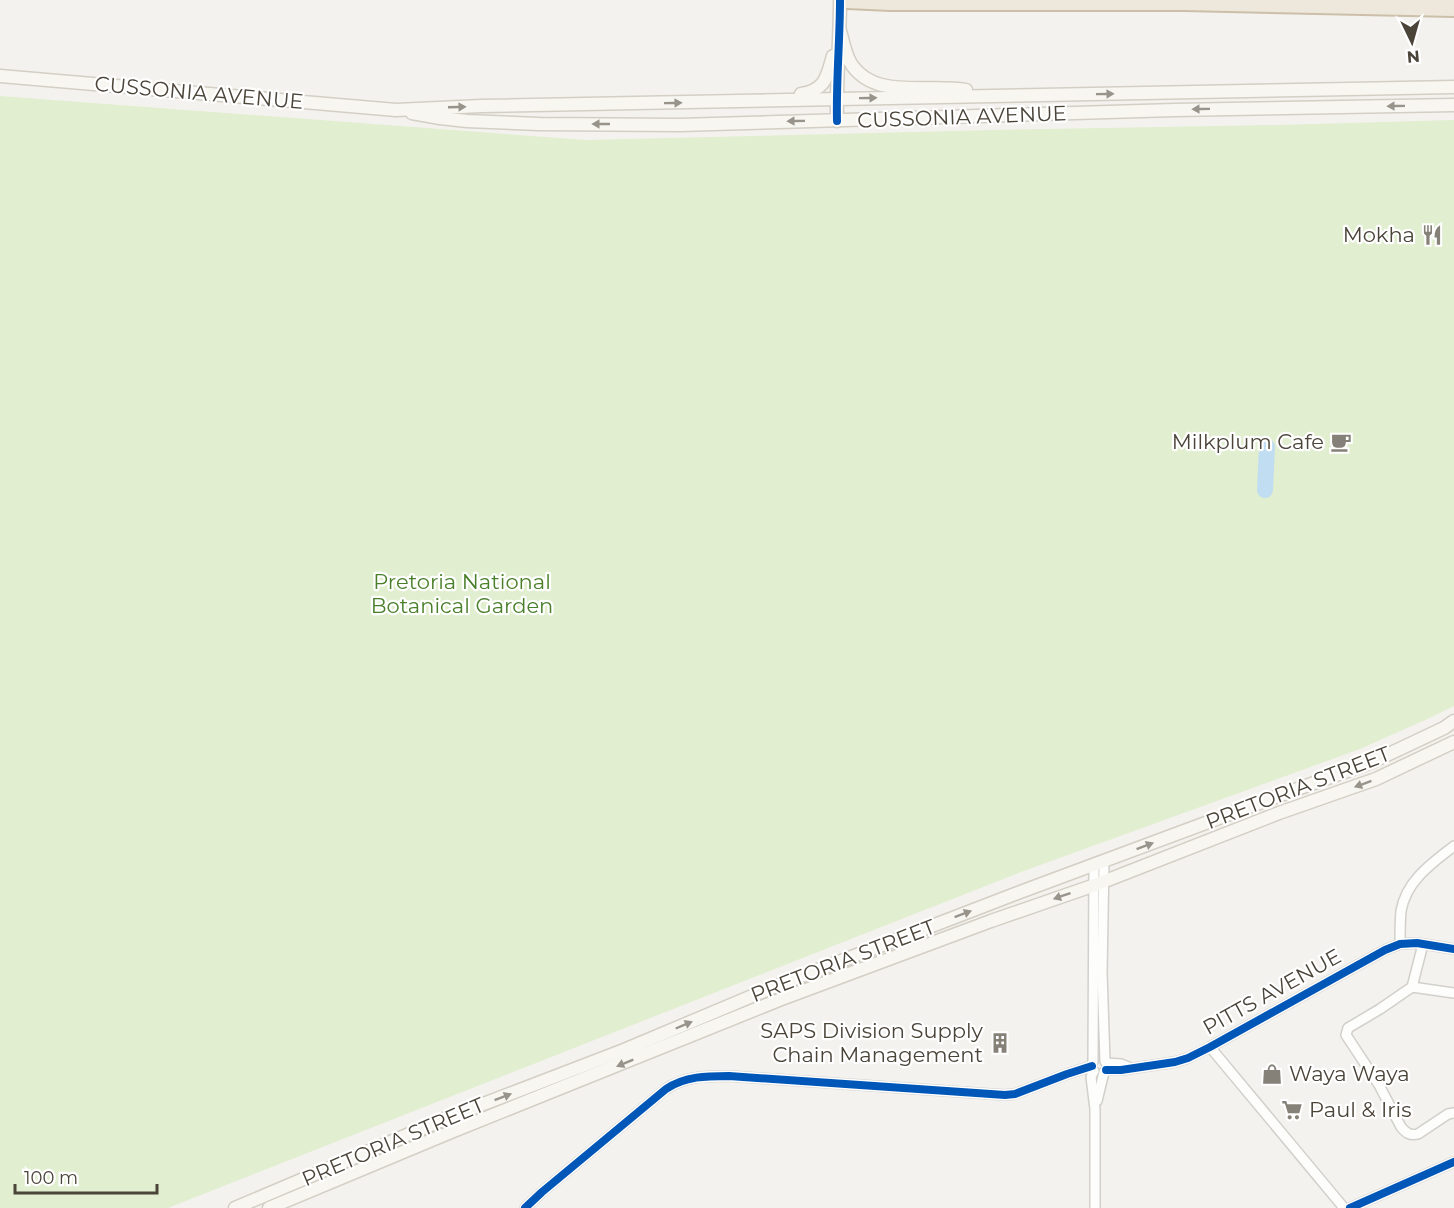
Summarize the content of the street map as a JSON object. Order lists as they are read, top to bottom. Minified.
{"streets":{"main road":["CUSSONIA AVENUE","PRETORIA STREET"],"street":["PITTS AVENUE"]},"parks":["Pretoria National Botanical Garden"],"places":{"restaurant":["Mokha"],"cafe":["Milkplum Cafe"],"building":["SAPS Division Supply Chain Management"],"shop":["Waya Waya"],"supermarket":["Paul & Iris"]},"scale_bar":"100 m","north":"bottom"}
